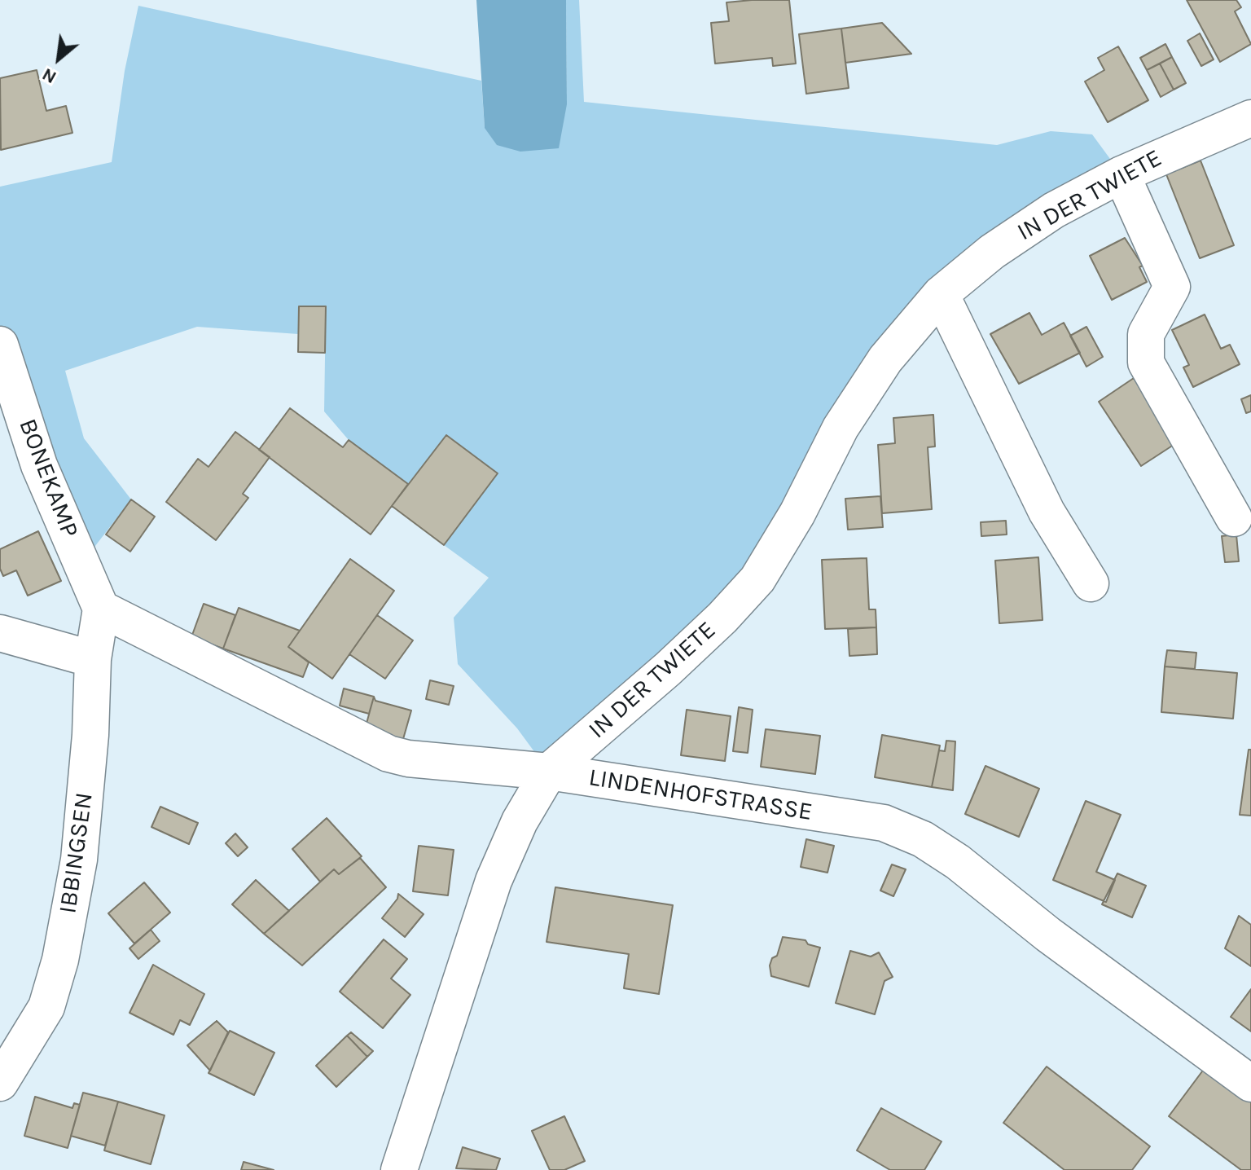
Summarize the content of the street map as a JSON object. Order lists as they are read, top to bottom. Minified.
{"streets":{"street":["IN DER TWIETE","BONEKAMP","LINDENHOFSTRASSE","IBBINGSEN"]},"crossings":[["IN DER TWIETE","LINDENHOFSTRASSE"],["BONEKAMP","LINDENHOFSTRASSE"],["BONEKAMP","IBBINGSEN"],["LINDENHOFSTRASSE","IBBINGSEN"]],"north":"bottom left"}
